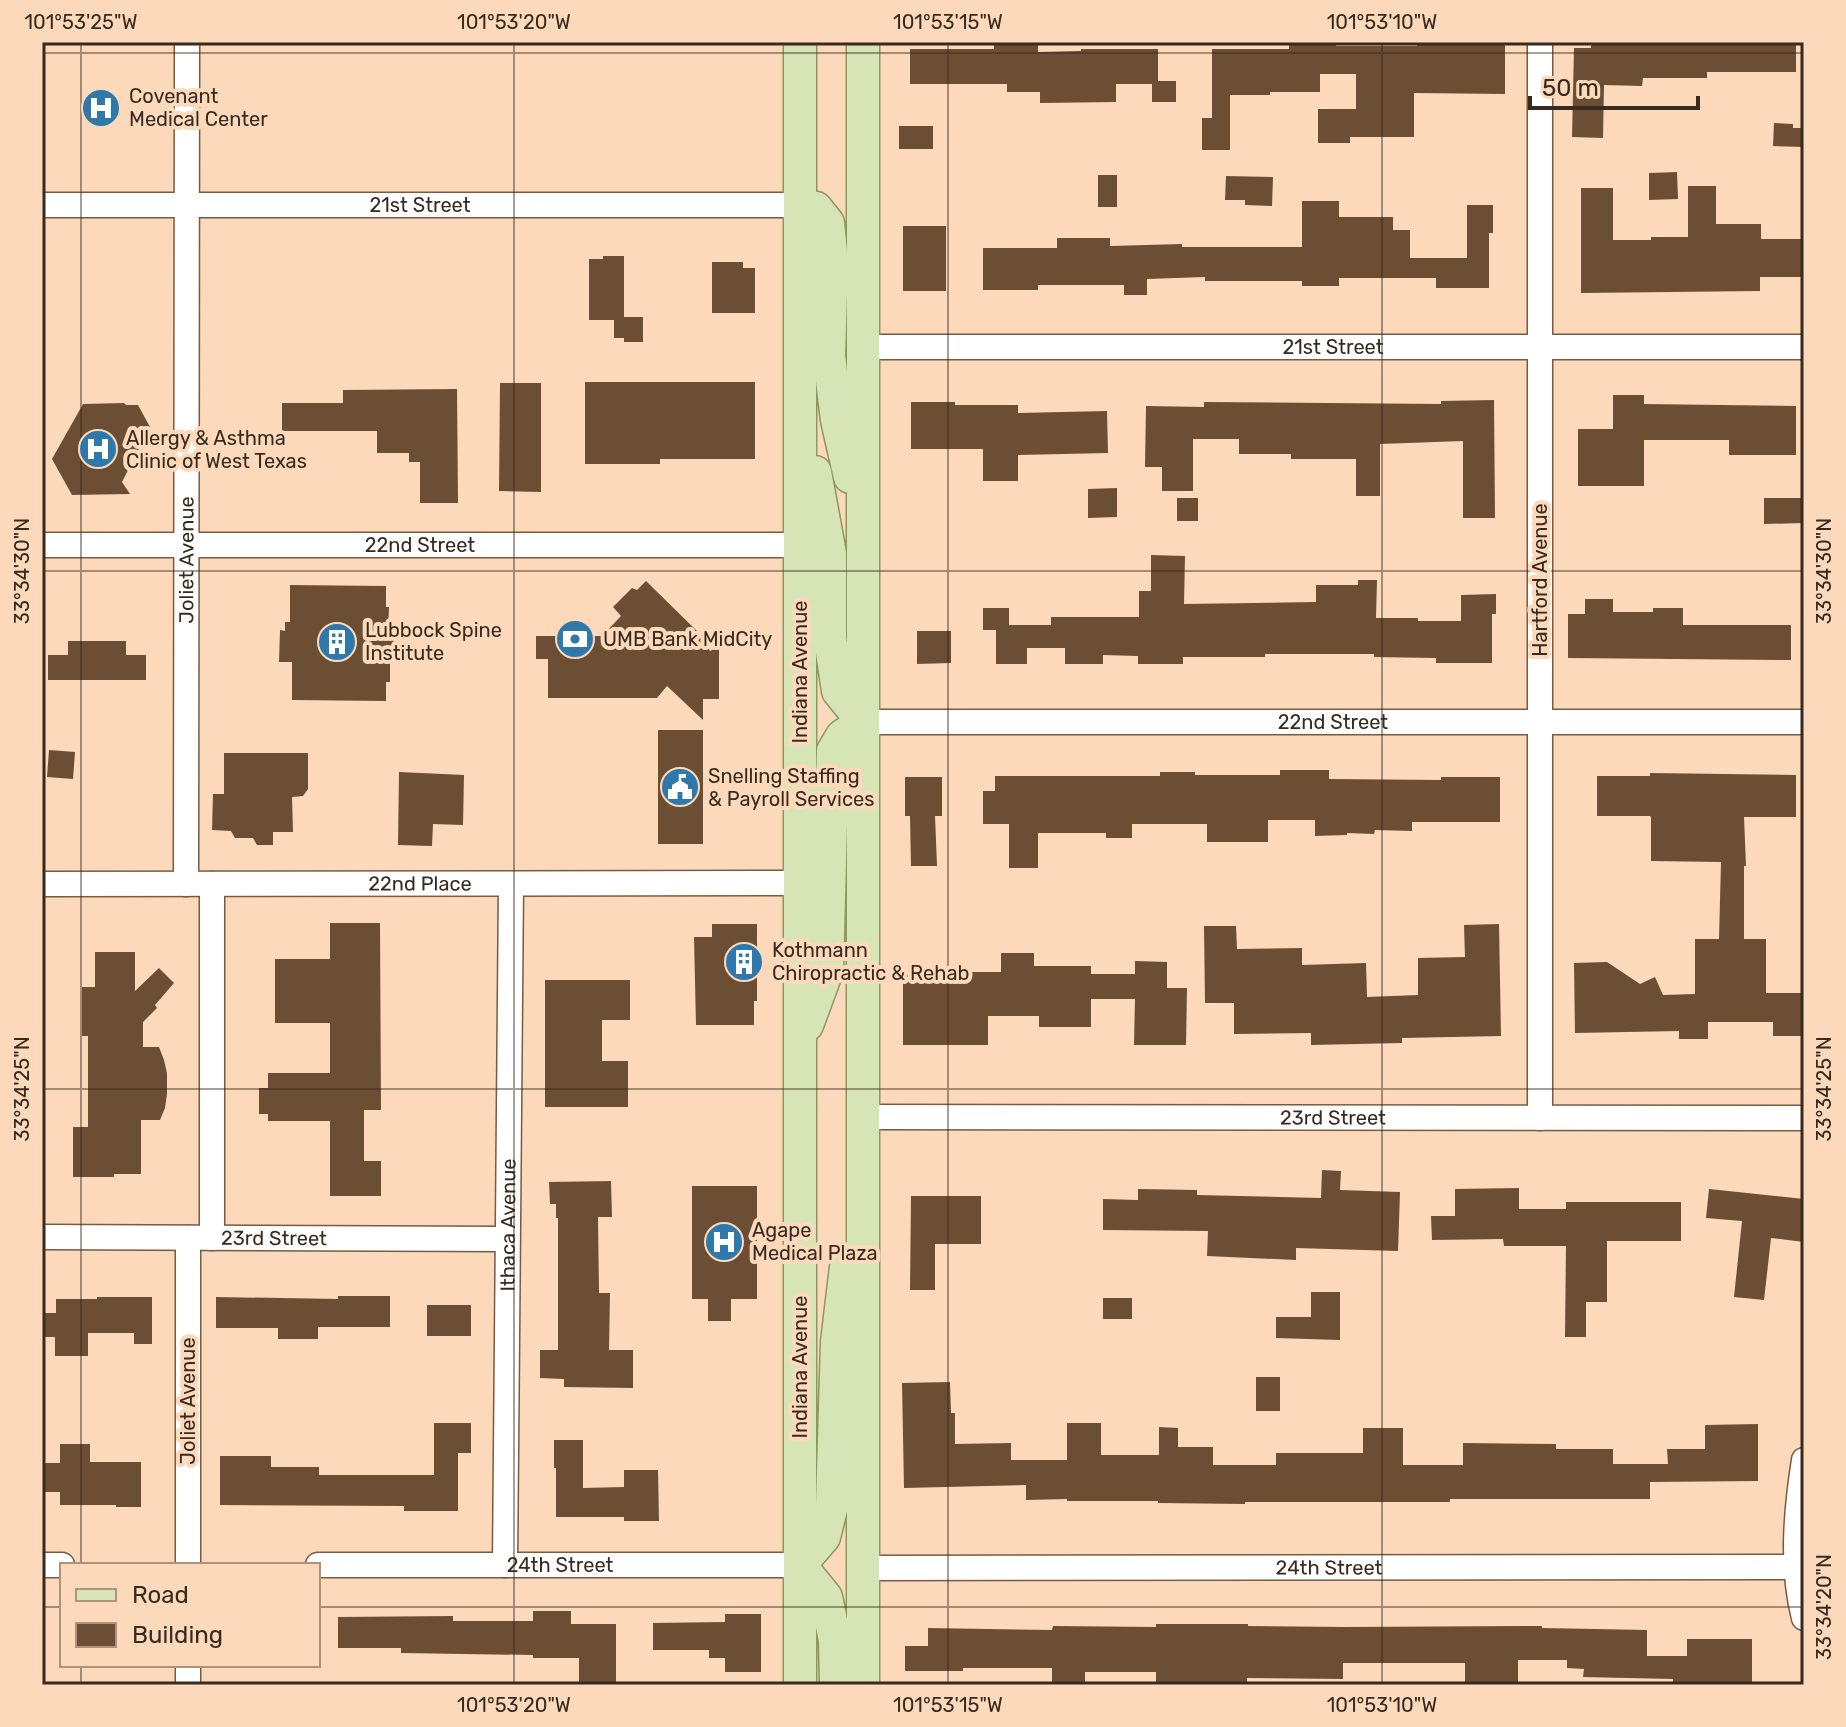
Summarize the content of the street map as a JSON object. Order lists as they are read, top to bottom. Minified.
{"streets":{"main road":["Indiana Avenue"],"street":["21st Street","22nd Street","Joliet Avenue","Hartford Avenue","22nd Place","23rd Street","Ithaca Avenue","24th Street"]},"crossings":[["21st Street","Joliet Avenue"],["21st Street","Hartford Avenue"],["21st Street","Indiana Avenue"],["22nd Street","Joliet Avenue"],["22nd Street","Hartford Avenue"],["22nd Street","Indiana Avenue"],["Joliet Avenue","22nd Place"],["Joliet Avenue","23rd Street"],["Hartford Avenue","23rd Street"],["Indiana Avenue","22nd Place"],["Indiana Avenue","24th Street"],["22nd Place","Ithaca Avenue"],["23rd Street","Ithaca Avenue"],["Ithaca Avenue","24th Street"]],"places":{"hospital":["Covenant Medical Center","Allergy & Asthma Clinic of West Texas","Agape Medical Plaza"],"bank":["UMB Bank MidCity"],"building":["Lubbock Spine Institute","Kothmann Chiropractic & Rehab"],"public building":["Snelling Staffing & Payroll Services"]},"legend":["Road","Building"],"scale_bar":"50 m","coordinates":["101°53'25\"W","101°53'20\"W","101°53'15\"W","101°53'10\"W","33°34'30\"N","33°34'25\"N","33°34'20\"N"]}
